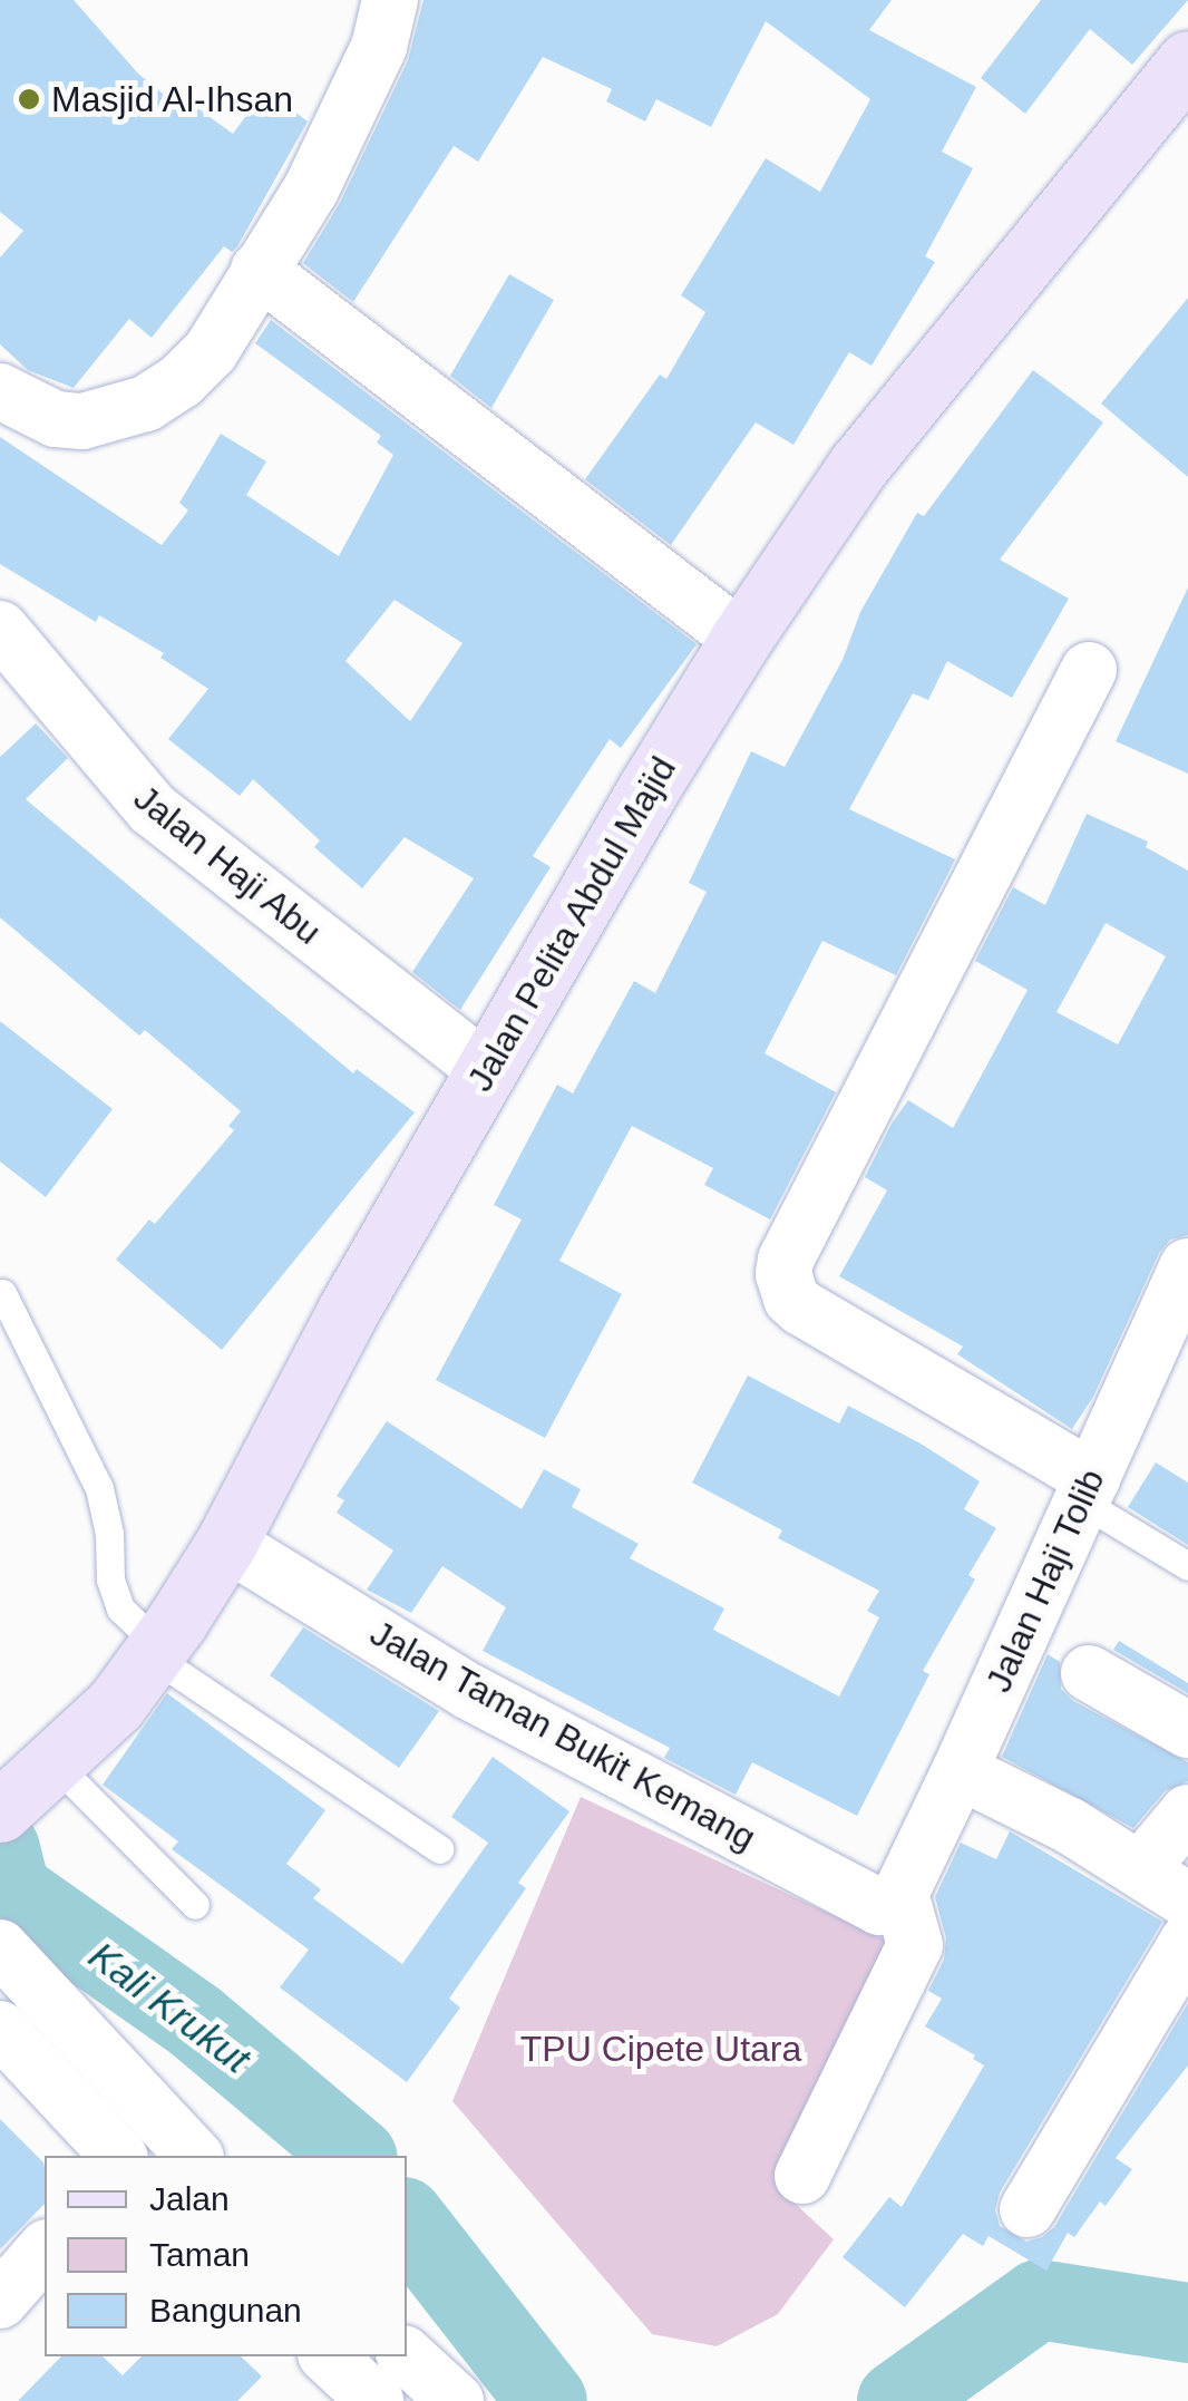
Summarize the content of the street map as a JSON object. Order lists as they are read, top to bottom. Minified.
{"streets":{"street":["Jalan Haji Abu","Jalan Pelita Abdul Majid","Jalan Haji Tolib","Jalan Taman Bukit Kemang"]},"crossings":[["Jalan Haji Abu","Jalan Pelita Abdul Majid"],["Jalan Pelita Abdul Majid","Jalan Taman Bukit Kemang"],["Jalan Haji Tolib","Jalan Taman Bukit Kemang"]],"water":["Kali Krukut"],"parks":["TPU Cipete Utara"],"places":["Masjid Al-Ihsan"],"legend":["Jalan","Taman","Bangunan"]}
